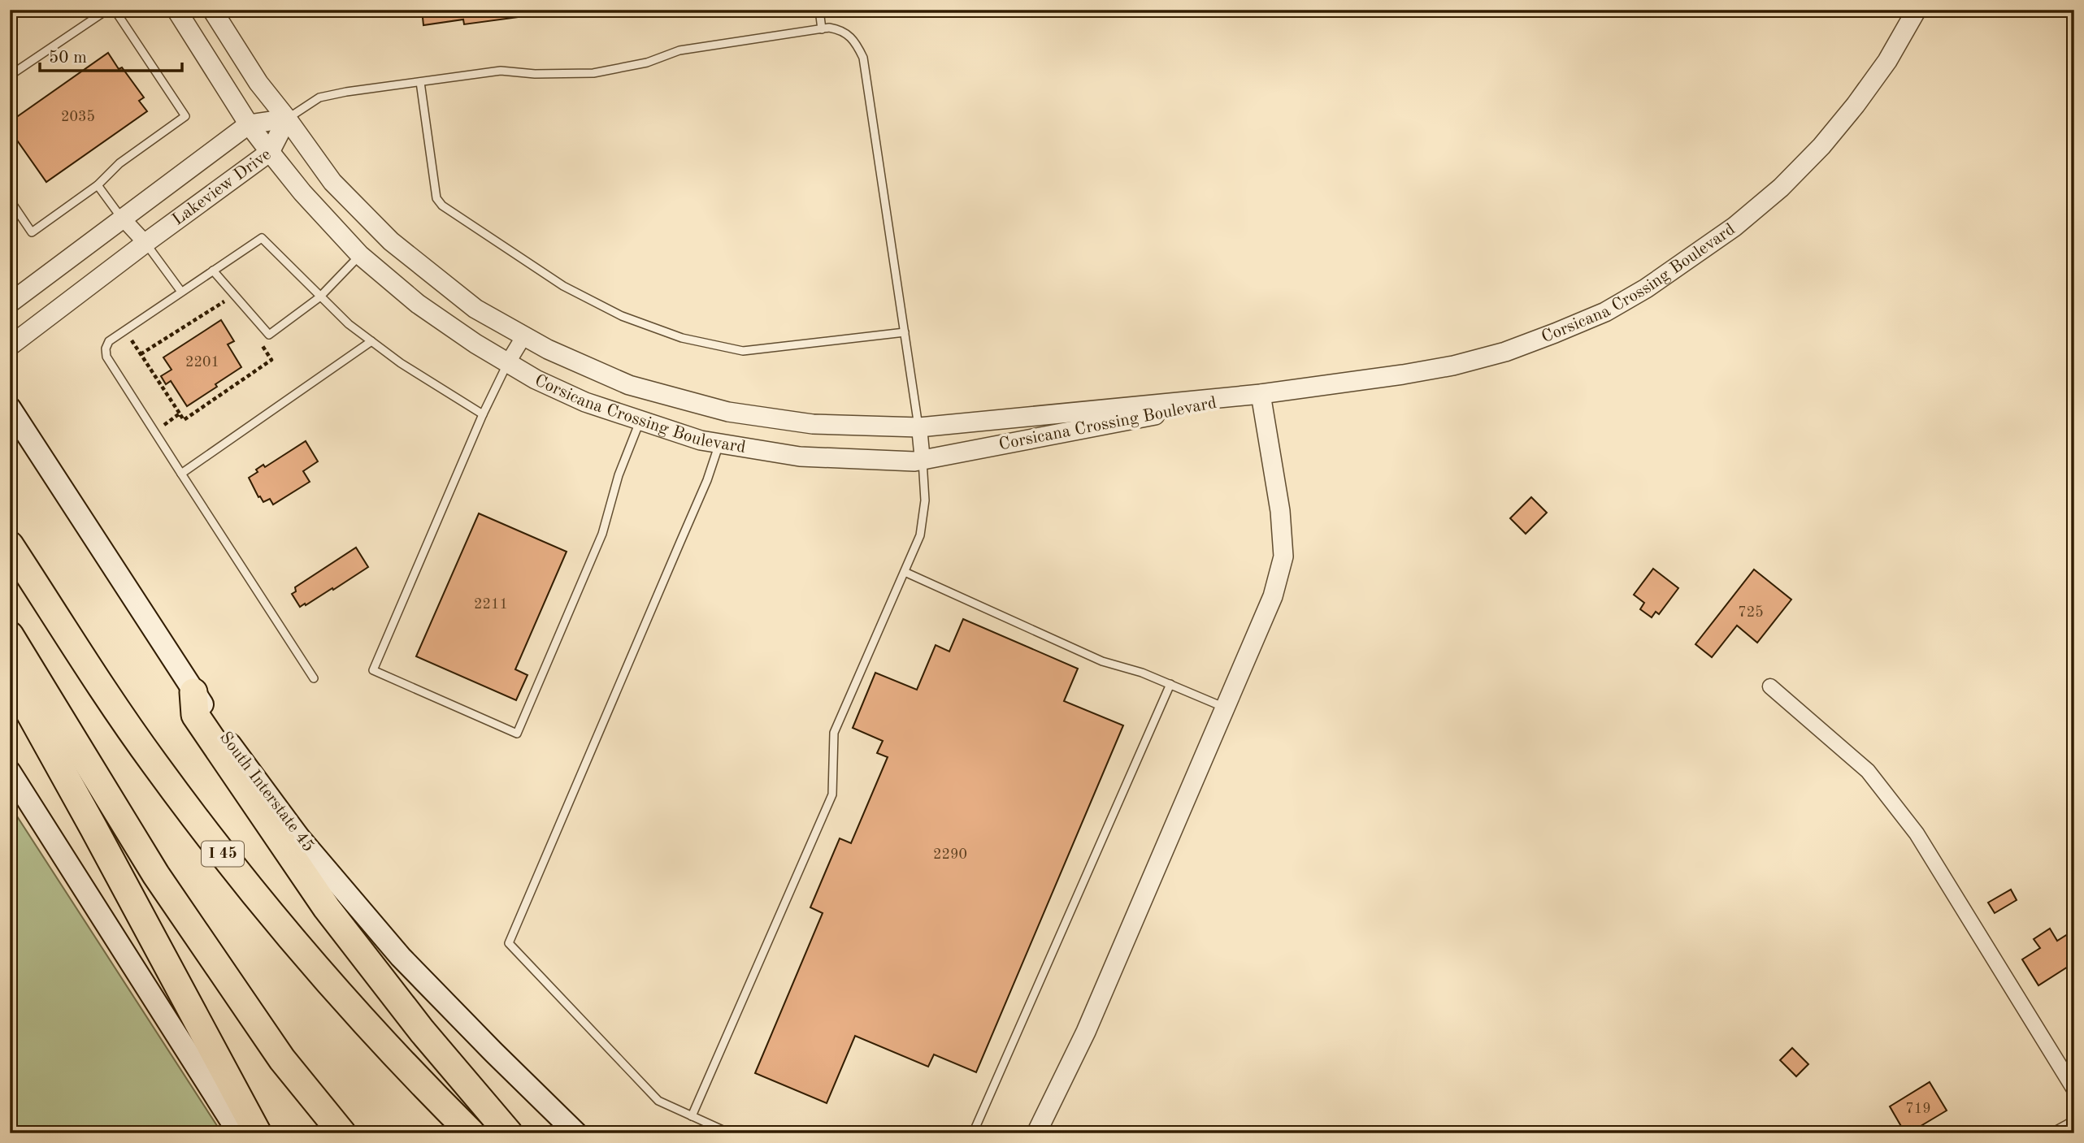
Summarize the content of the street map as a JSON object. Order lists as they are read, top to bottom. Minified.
{"streets":{"highway":["I 45"],"main road":["South Interstate 45"],"street":["Lakeview Drive","Corsicana Crossing Boulevard"]},"crossings":[["Lakeview Drive","Corsicana Crossing Boulevard"]],"house_numbers":["2035","2201","2211","725","2290","719"],"scale_bar":"50 m"}
